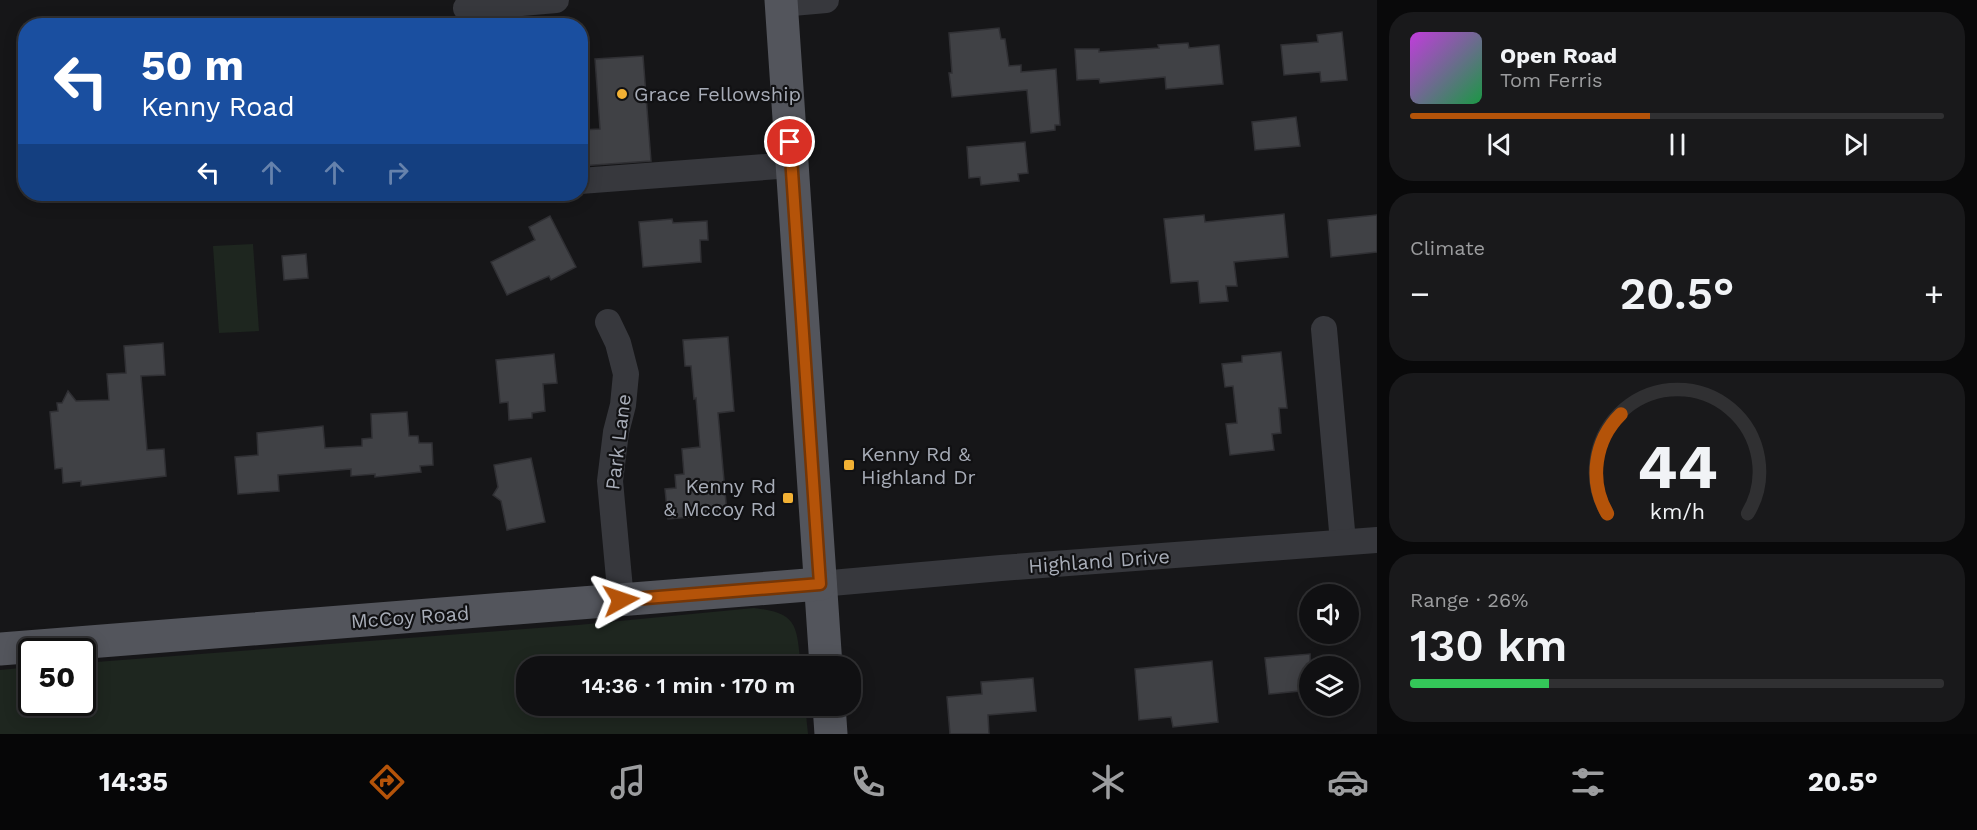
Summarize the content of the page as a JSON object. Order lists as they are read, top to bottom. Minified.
{"streets":{"main road":["McCoy Road"],"street":["Park Lane","Highland Drive"]},"crossings":[["Park Lane","McCoy Road"],["Highland Drive","McCoy Road"]],"places":{"other":["Grace Fellowship"],"transit":["Kenny Rd & Highland Dr","Kenny Rd & Mccoy Rd"]},"page":{"turn":["50 m","Kenny Road"],"song":["Open Road","Tom Ferris"],"tile":["Climate",["Range · 26%","130 km"]],"heat":["−","20.5°","+"],"limit":"50","trip":"14:36 · 1 min · 170 m","tabs":["14:35","20.5°"],"gauge":["44","km/h"]}}
